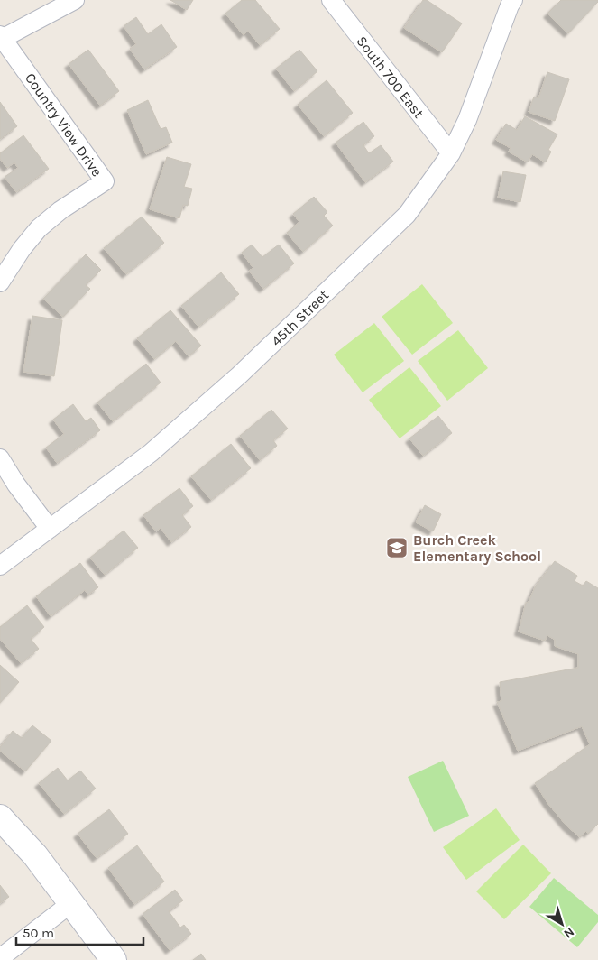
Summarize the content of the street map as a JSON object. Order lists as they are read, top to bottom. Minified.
{"streets":{"street":["South 700 East","Country View Drive","45th Street"]},"crossings":[["South 700 East","45th Street"]],"places":{"school or university":["Burch Creek Elementary School"]},"scale_bar":"50 m","north":"bottom right"}
